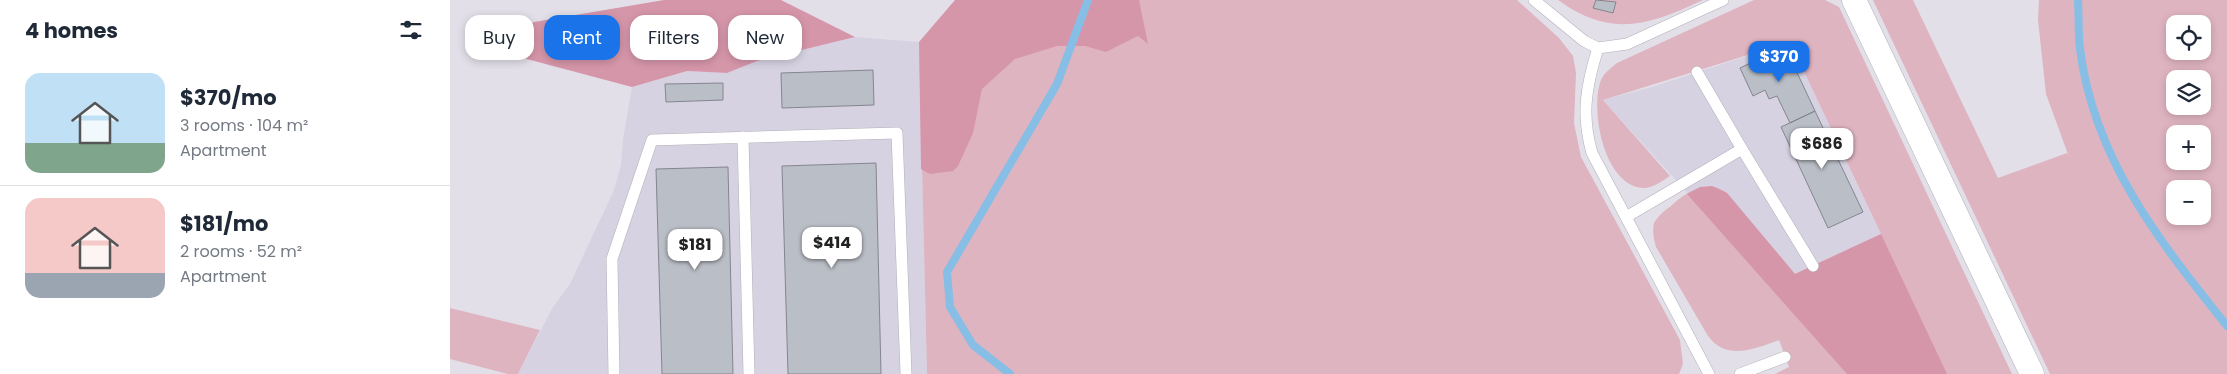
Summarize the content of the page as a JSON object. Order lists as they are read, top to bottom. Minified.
{"page":{"heading":"4 homes","map_buttons":["+","−"],"chip":["Buy","Rent","Filters","New"],"price":["$370","$686","$414","$181"],"list":[{"name":"$370/mo","note":"3 rooms · 104 m² · Apartment"},{"name":"$181/mo","note":"2 rooms · 52 m² · Apartment"}]}}
